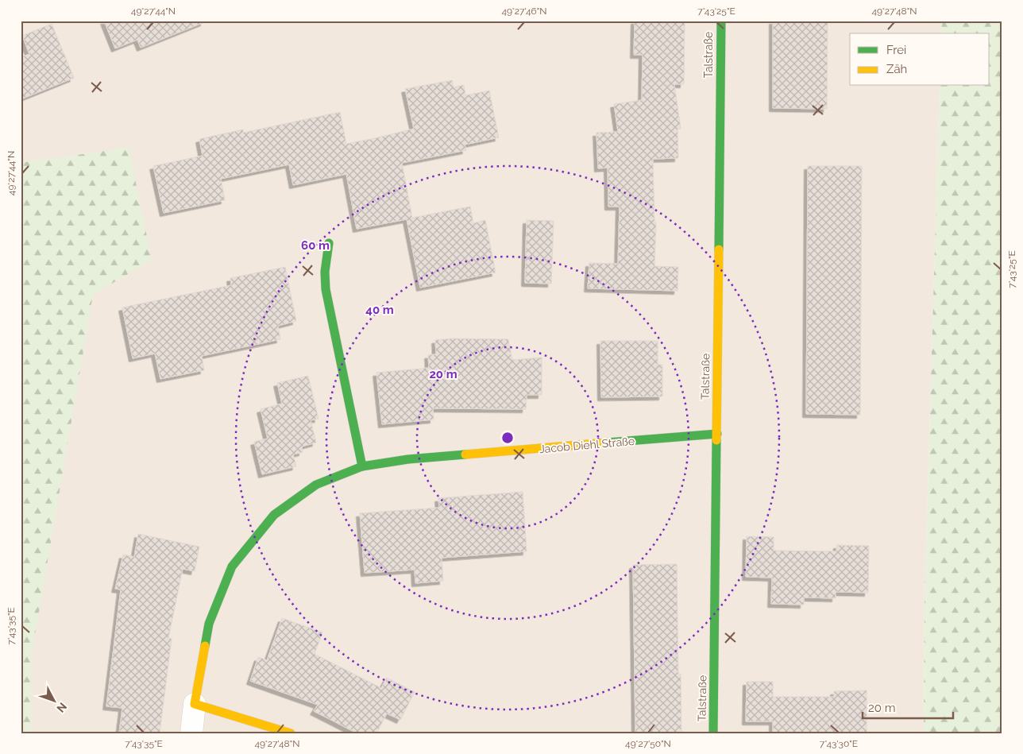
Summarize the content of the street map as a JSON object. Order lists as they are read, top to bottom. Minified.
{"streets":{"street":["Talstraße","Jacob Diehl Straße"]},"crossings":[["Talstraße","Jacob Diehl Straße"]],"legend":["Frei","Zäh"],"scale_bar":"20 m","north":"bottom right","coordinates":["49°27'44\"N","49°27'46\"N","7°43'25\"E","49°27'48\"N","7°43'35\"E","49°27'50\"N","7°43'30\"E"],"rings":["60 m","40 m","20 m"]}
